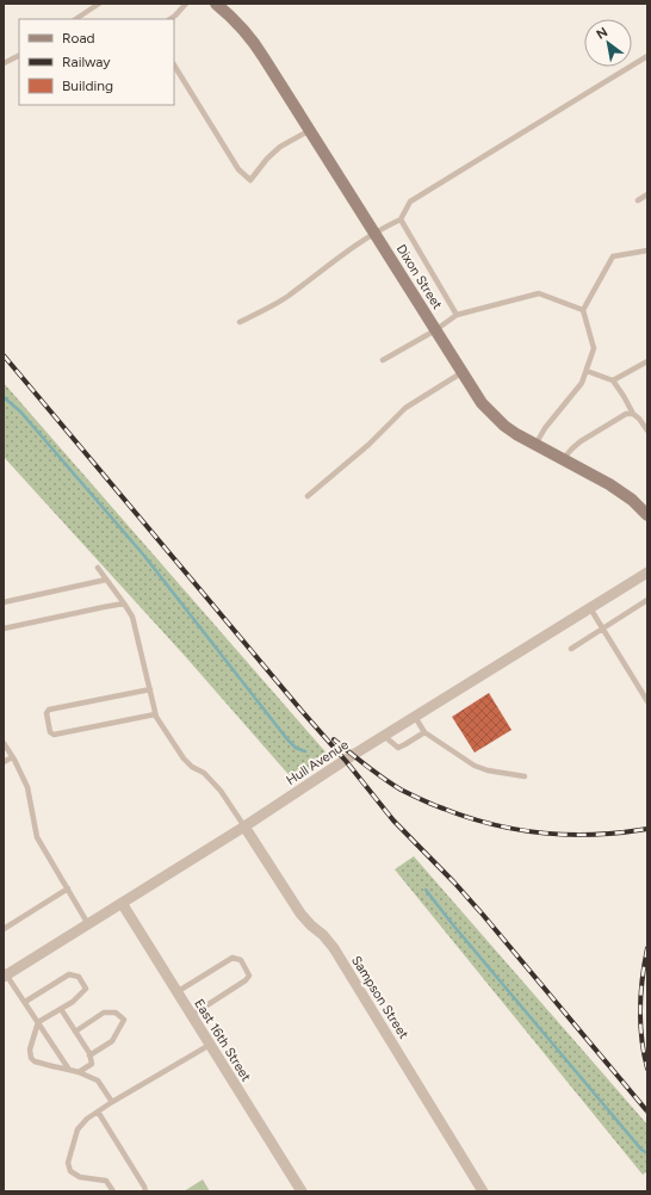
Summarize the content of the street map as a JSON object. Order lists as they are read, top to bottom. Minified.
{"streets":{"street":["Dixon Street","Hull Avenue","Sampson Street","East 16th Street"]},"crossings":[["Hull Avenue","Sampson Street"],["Hull Avenue","East 16th Street"]],"legend":["Road","Railway","Building"],"north":"top left"}
